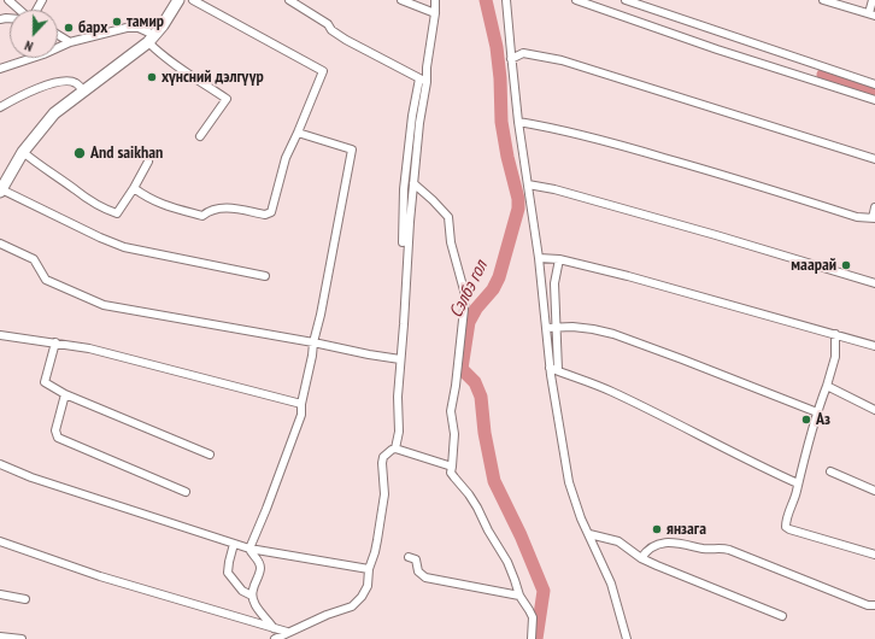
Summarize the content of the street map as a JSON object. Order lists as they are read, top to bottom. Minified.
{"water":["Сэлбэ гол"],"places":["тамир","барх","хүнсний дэлгүүр","And saikhan","маарай","Аз","янзага"],"north":"bottom"}
